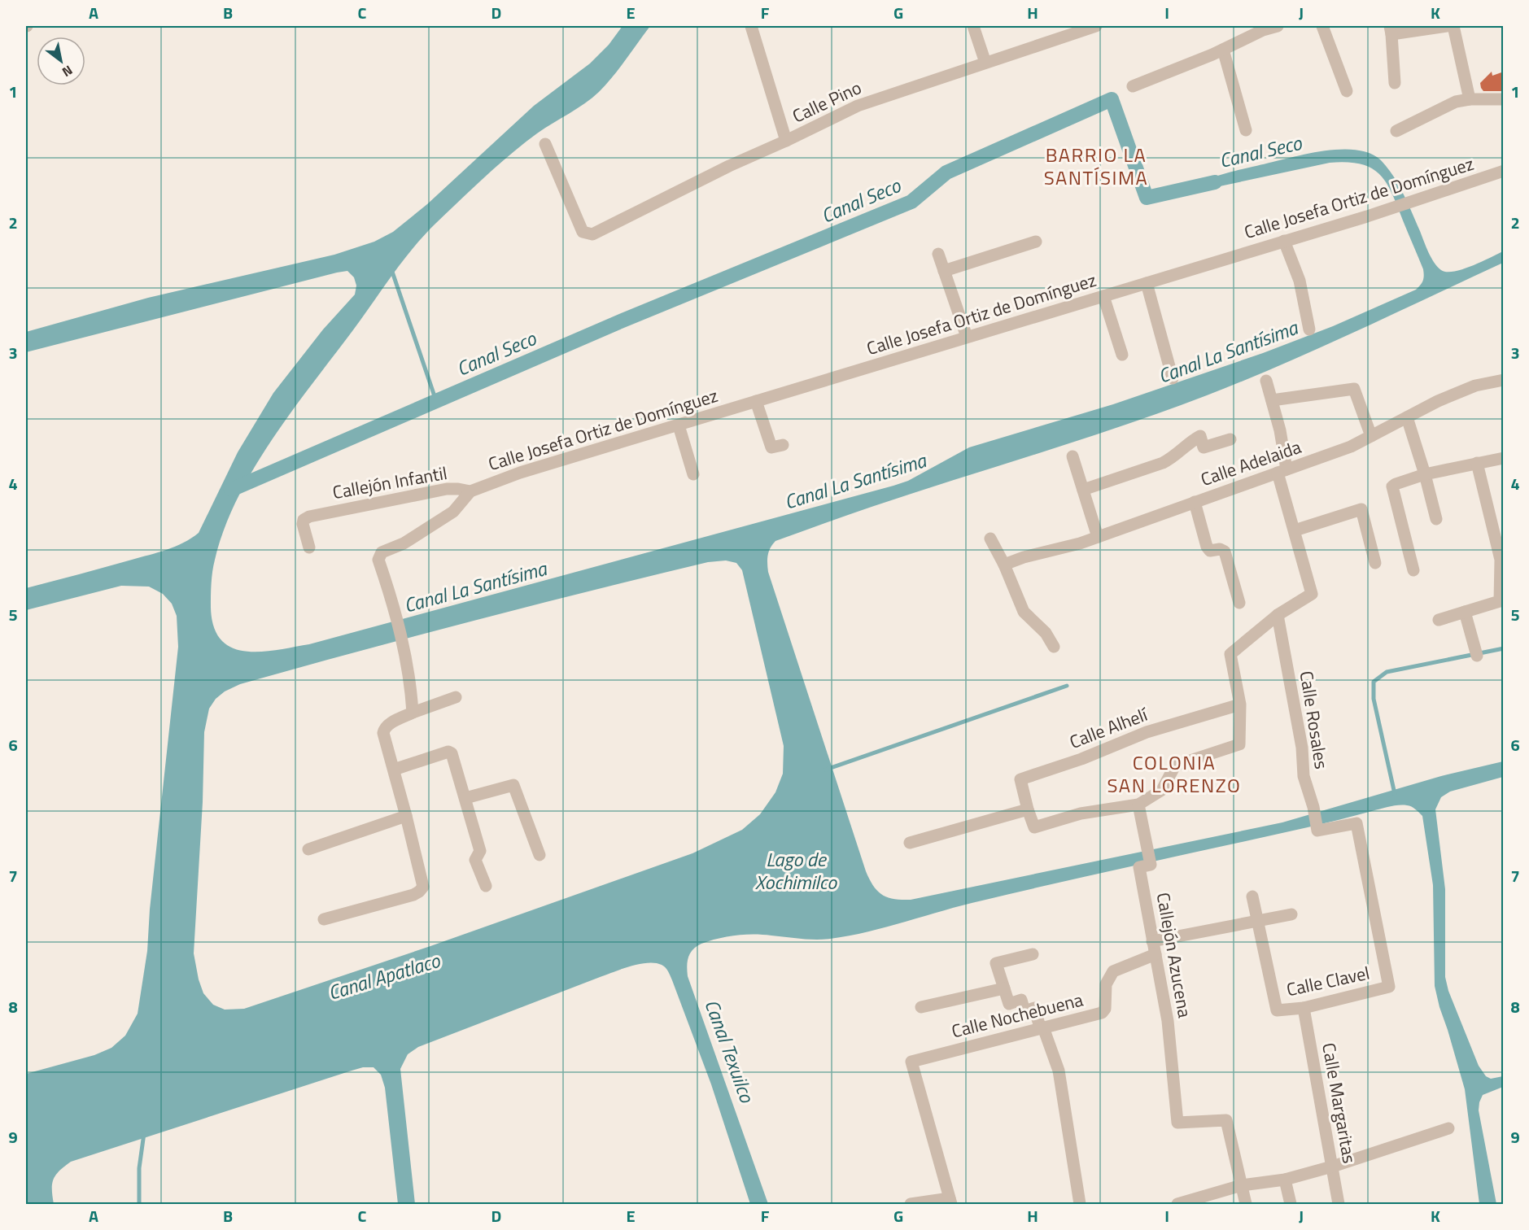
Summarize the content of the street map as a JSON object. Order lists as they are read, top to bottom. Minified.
{"streets":{"street":["Calle Pino","Calle Josefa Ortiz de Domínguez","Calle Adelaida","Callejón Infantil","Calle Rosales","Calle Alhelí","Callejón Azucena","Calle Clavel","Calle Nochebuena","Calle Margaritas"]},"crossings":[["Calle Josefa Ortiz de Domínguez","Callejón Infantil"],["Calle Rosales","Calle Clavel"],["Callejón Azucena","Calle Nochebuena"],["Calle Clavel","Calle Margaritas"]],"districts":["BARRIO LA SANTÍSIMA","COLONIA SAN LORENZO"],"water":["Canal Seco","Canal La Santísima","Lago de Xochimilco","Canal Apatlaco","Canal Texuilco"],"north":"bottom right","grid":{"columns":["A","B","C","D","E","F","G","H","I","J","K"],"rows":["1","2","3","4","5","6","7","8","9"]}}
